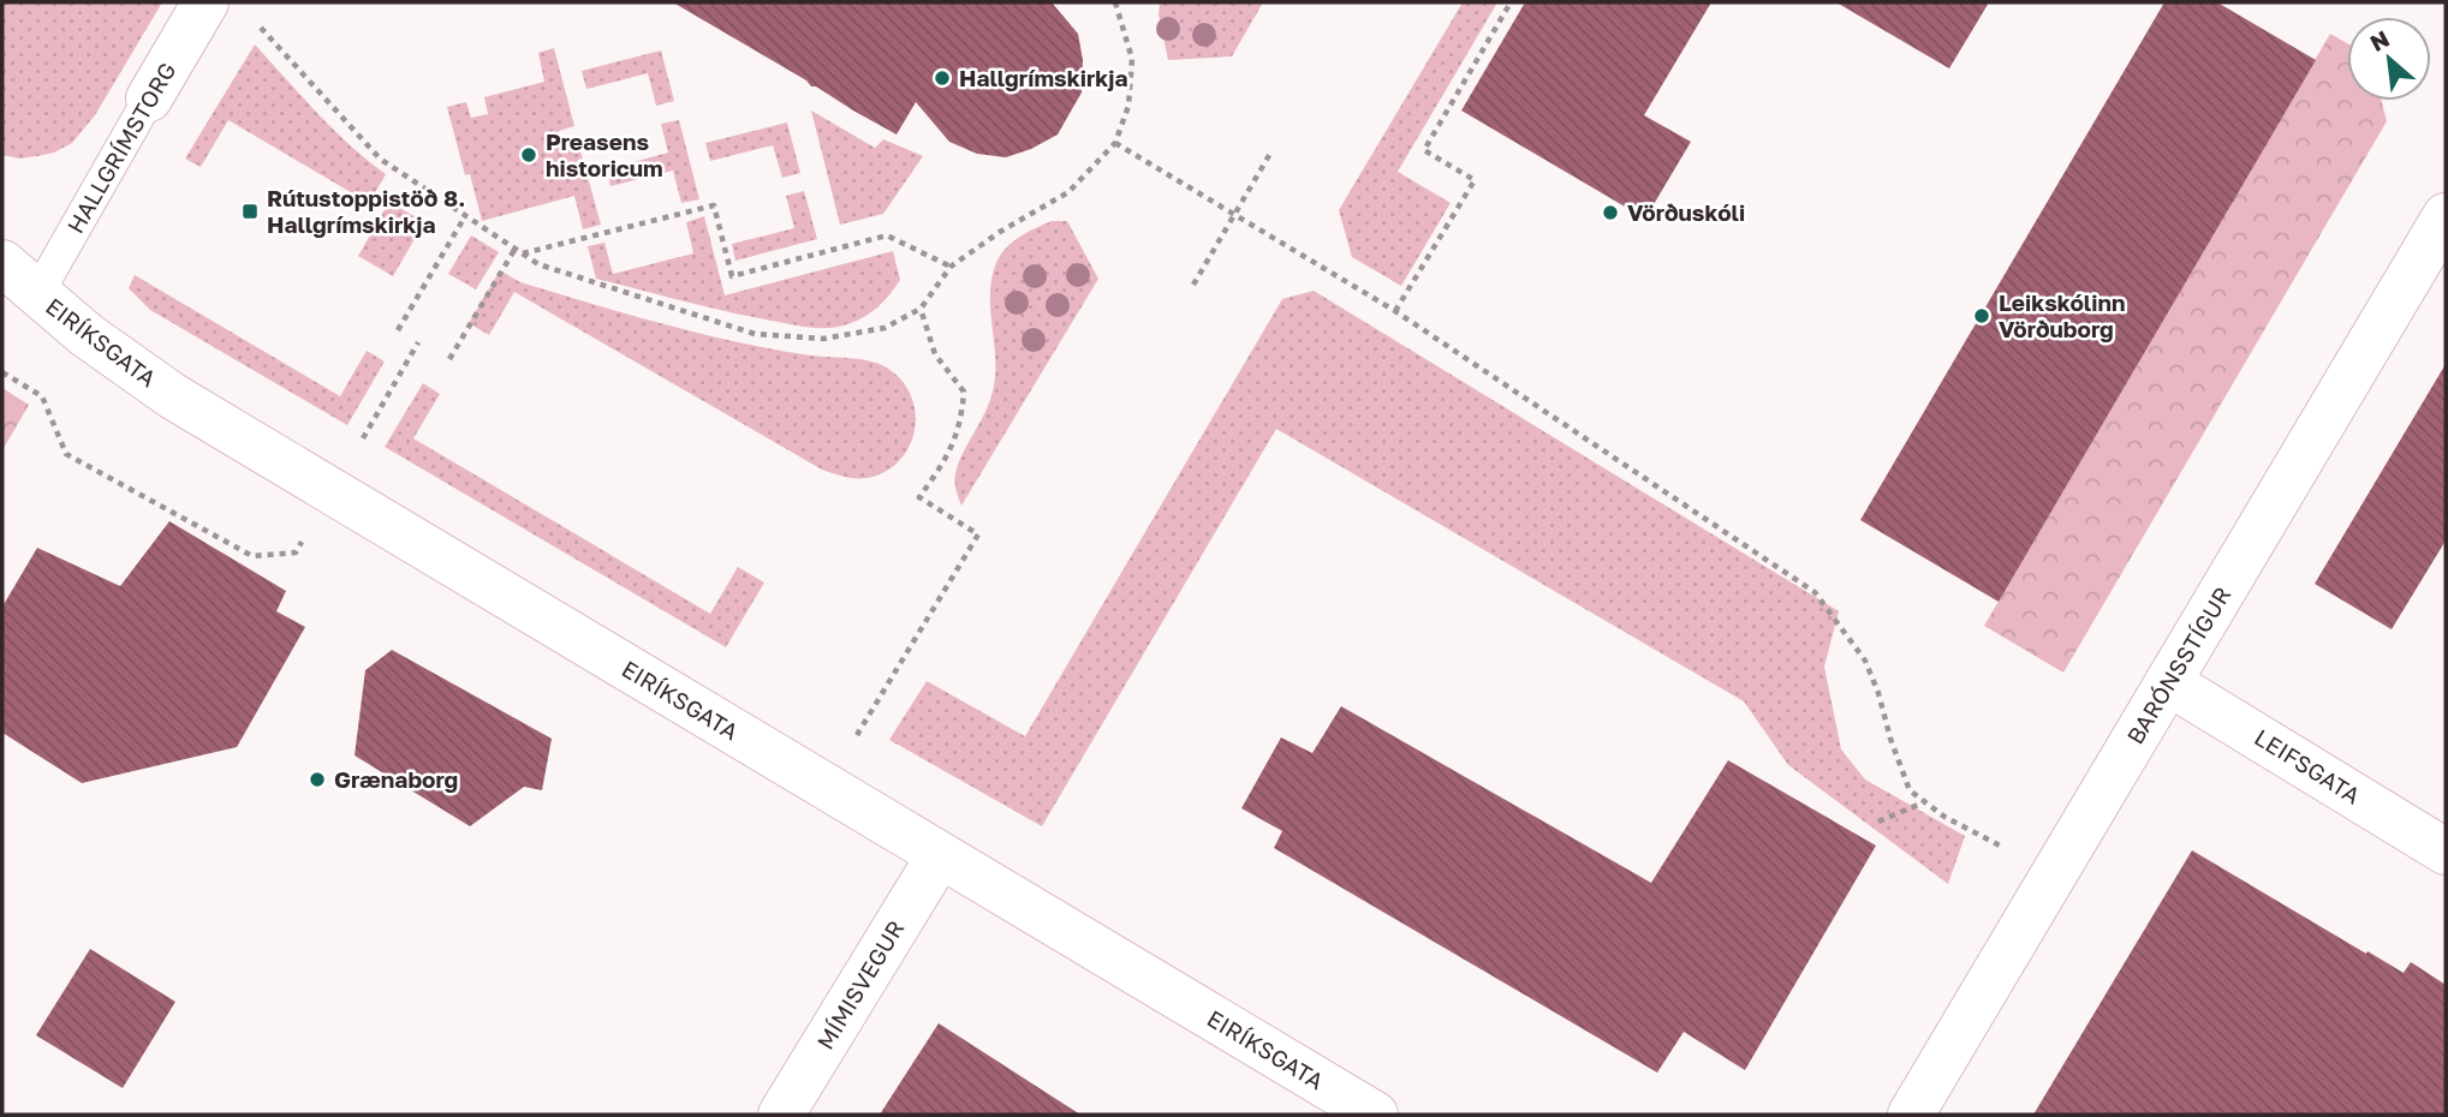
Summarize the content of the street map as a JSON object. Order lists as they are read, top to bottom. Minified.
{"streets":{"street":["HALLGRÍMSTORG","EIRÍKSGATA","BARÓNSSTÍGUR","LEIFSGATA","MÍMISVEGUR"]},"crossings":[["HALLGRÍMSTORG","EIRÍKSGATA"],["EIRÍKSGATA","MÍMISVEGUR"],["BARÓNSSTÍGUR","LEIFSGATA"]],"places":{"other":["Hallgrímskirkja","Preasens historicum","Vörðuskóli","Leikskólinn Vörðuborg","Grænaborg"],"transit":["Rútustoppistöð 8. Hallgrímskirkja"]},"north":"top left"}
